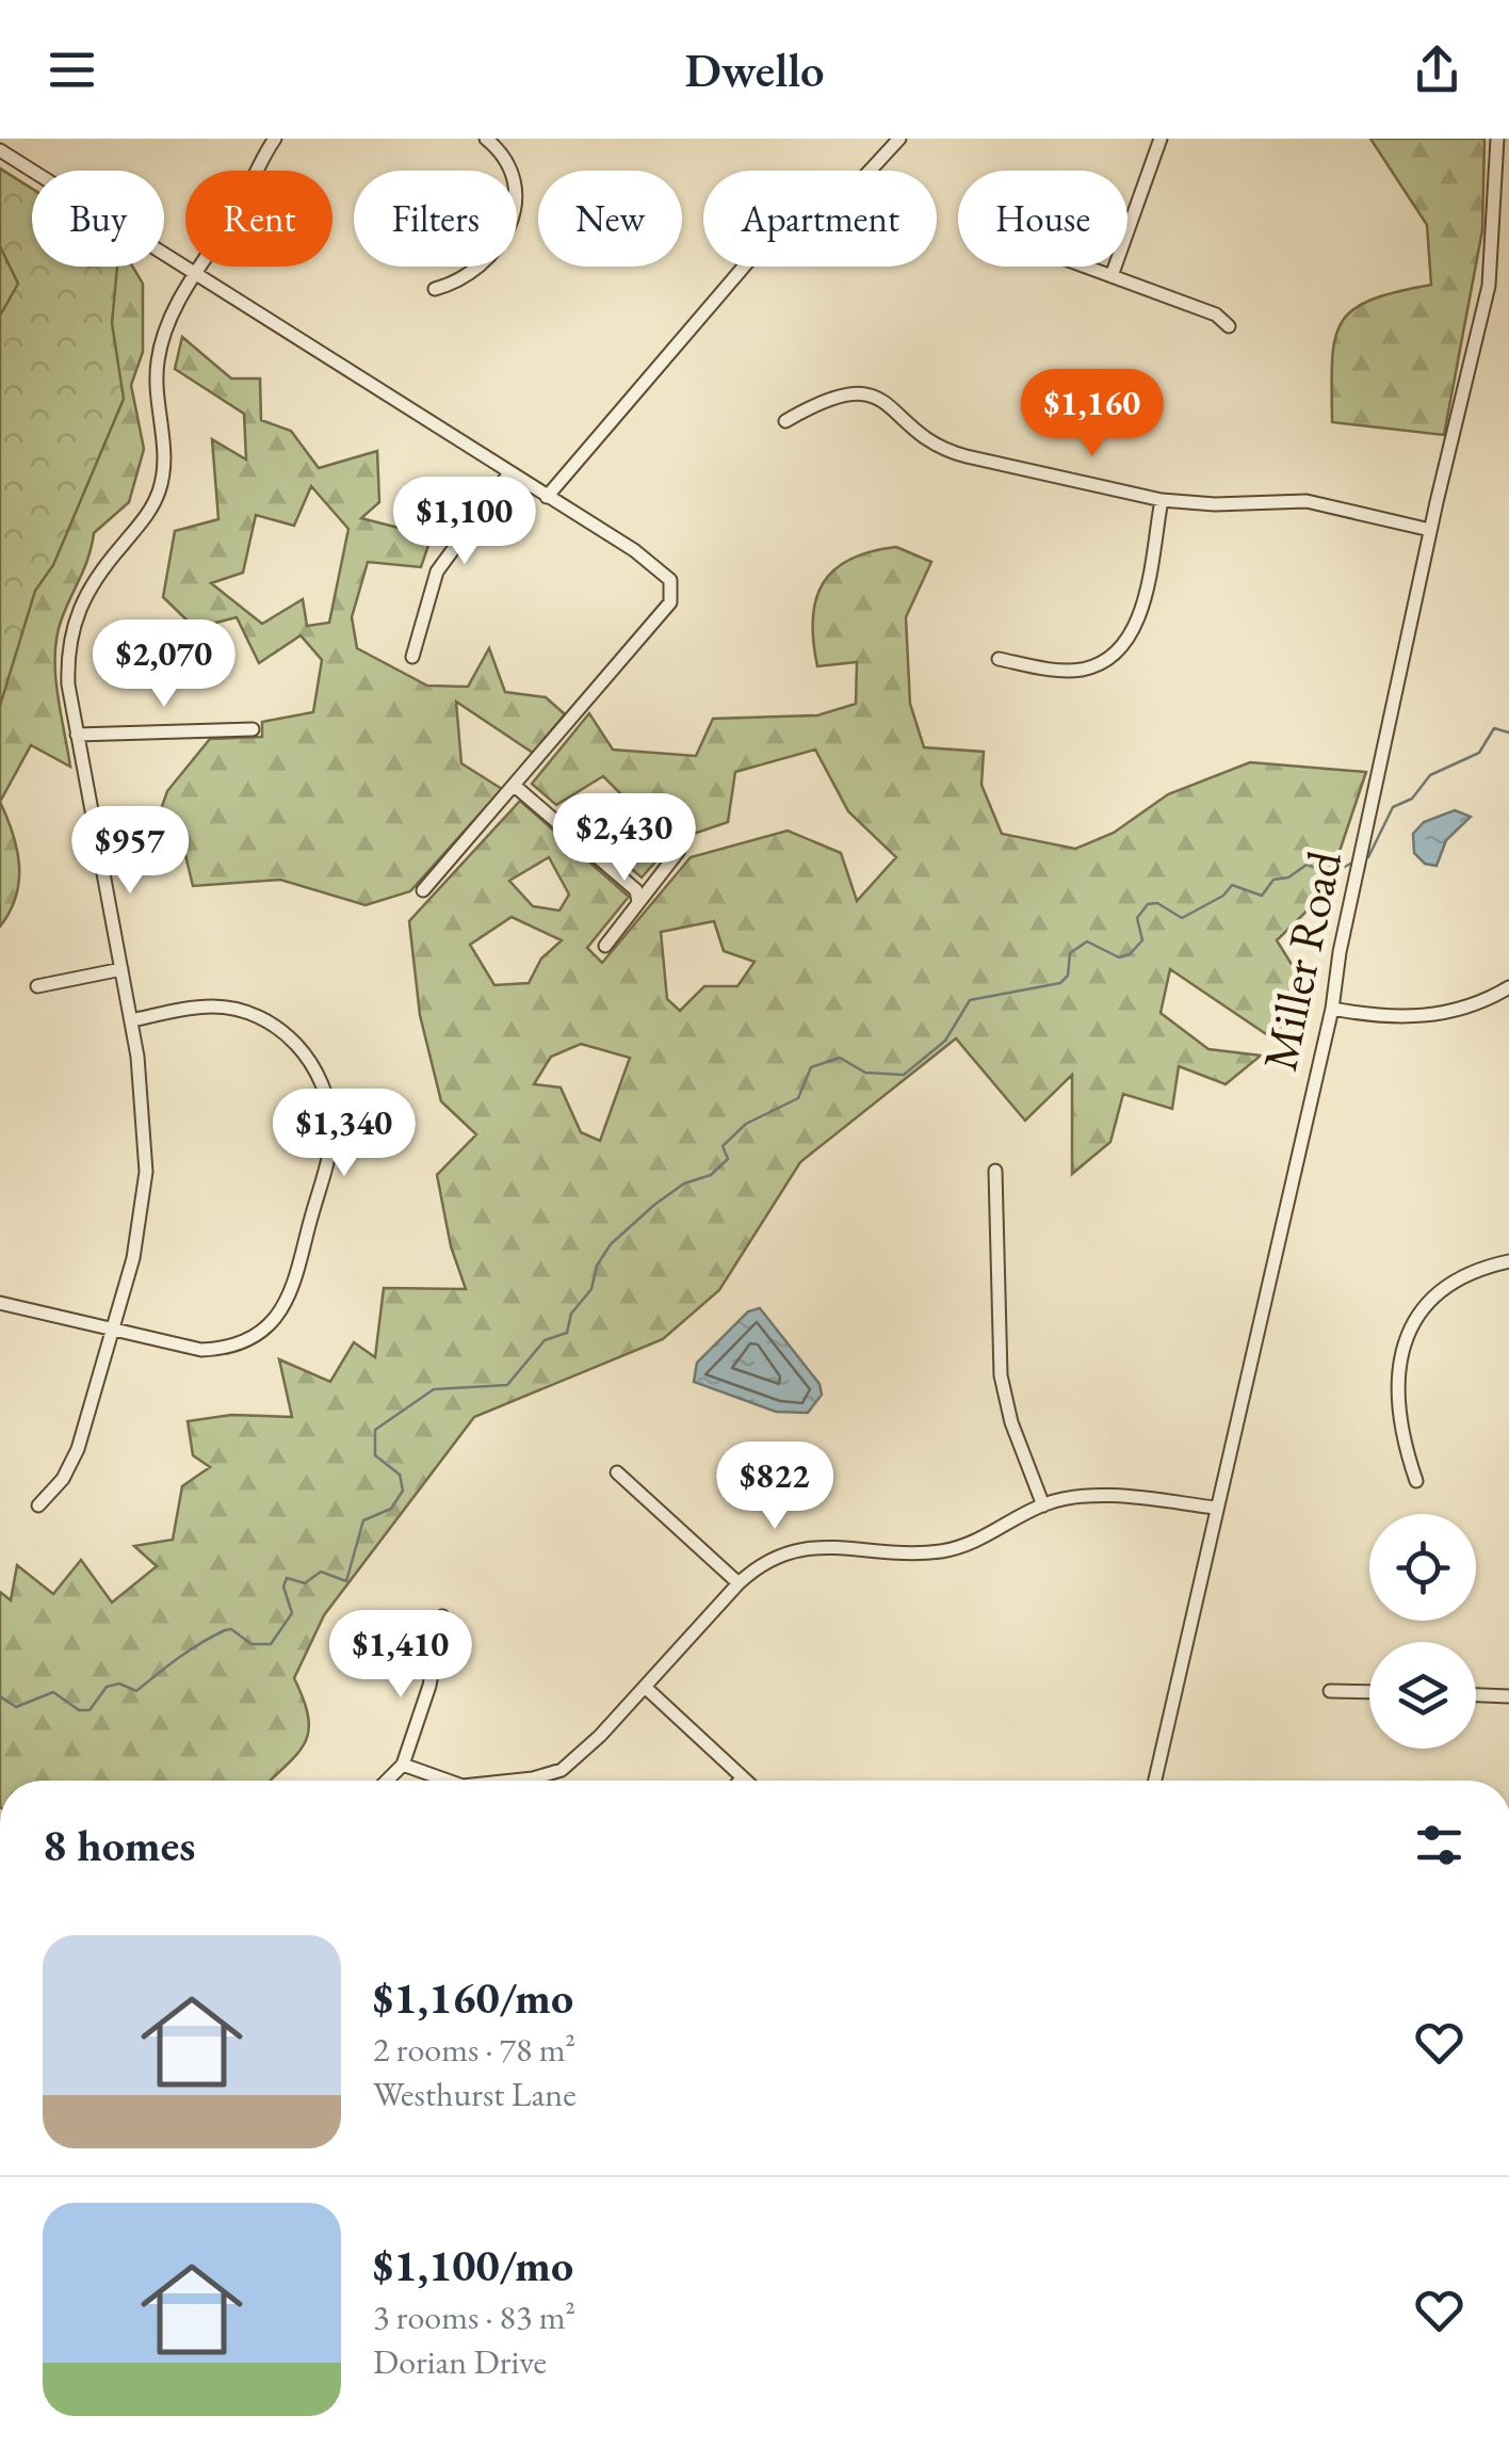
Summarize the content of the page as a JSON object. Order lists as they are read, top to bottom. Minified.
{"streets":{"street":["Miller Road"]},"page":{"header":"Dwello","chip":["Buy","Rent","Filters","New","Apartment","House"],"price":["$1,160","$1,100","$2,070","$2,430","$957","$1,340","$822","$1,410"],"heading":"8 homes","list":[{"name":"$1,160/mo","note":"2 rooms · 78 m² · Westhurst Lane"},{"name":"$1,100/mo","note":"3 rooms · 83 m² · Dorian Drive"}]}}
